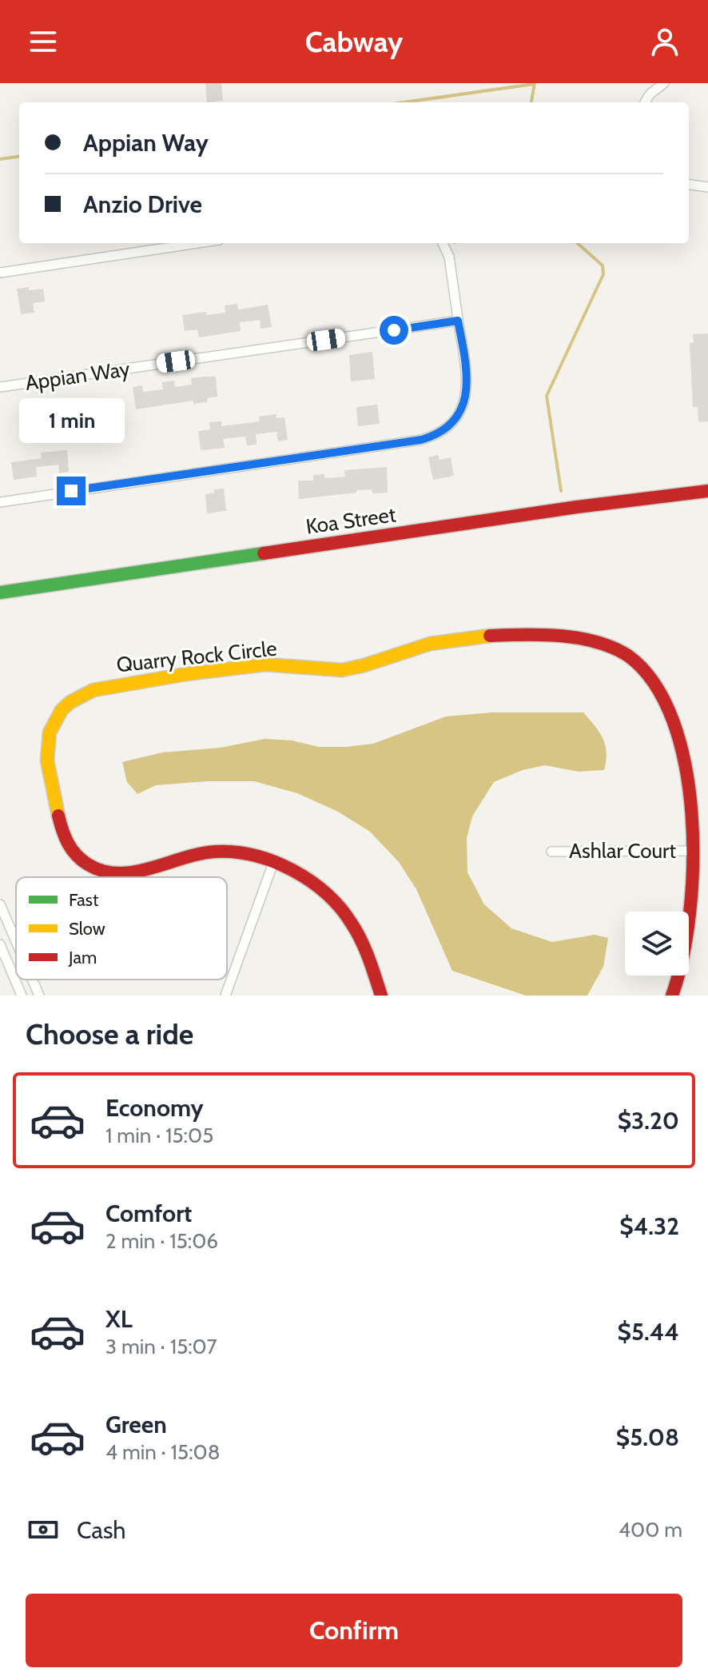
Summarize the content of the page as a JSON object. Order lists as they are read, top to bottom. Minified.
{"streets":{"street":["Appian Way","Koa Street","Quarry Rock Circle","Ashlar Court"]},"crossings":[["Quarry Rock Circle","Ashlar Court"]],"legend":["Fast","Slow","Jam"],"page":{"header":"Cabway","banner":["Appian Way","Anzio Drive"],"bubble":"1 min","heading":"Choose a ride","list":[{"name":"Economy","note":"1 min · 15:05","value":"$3.20"},{"name":"Comfort","note":"2 min · 15:06","value":"$4.32"},{"name":"XL","note":"3 min · 15:07","value":"$5.44"},{"name":"Green","note":"4 min · 15:08","value":"$5.08"}],"pay":["Cash","400 m"],"buttons":"Confirm"}}
